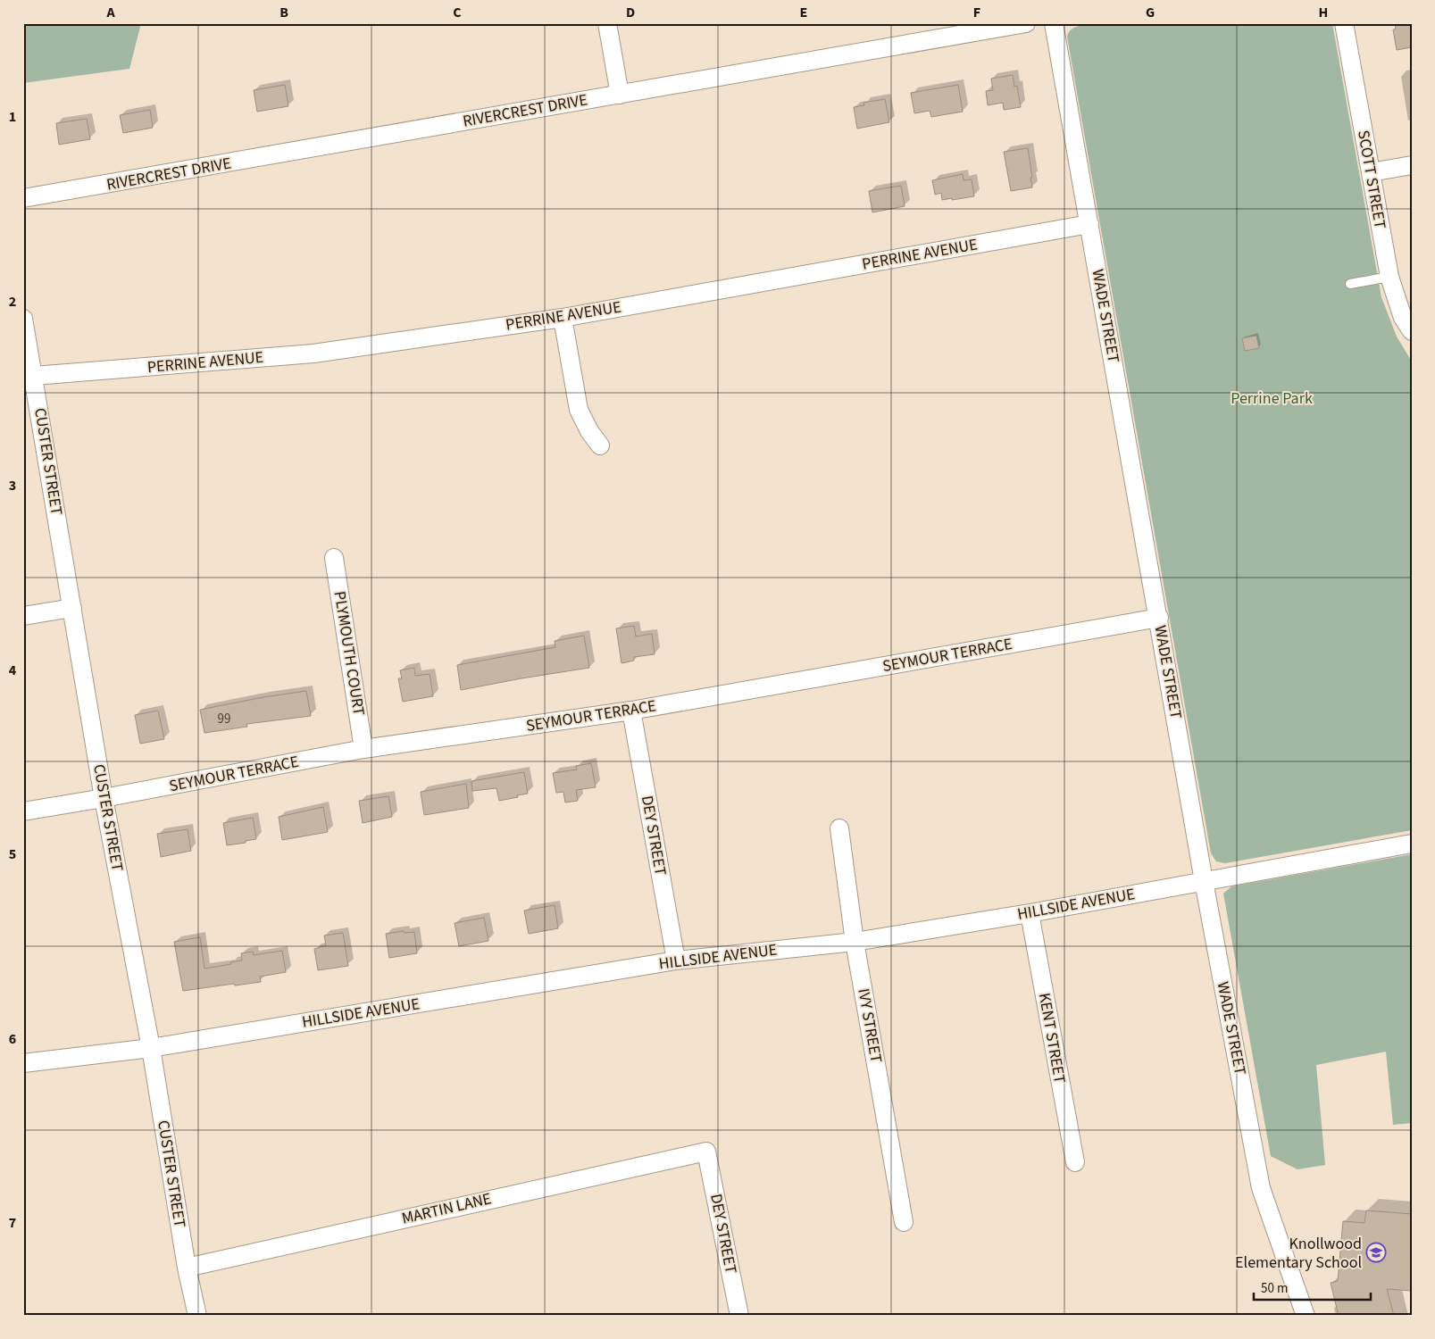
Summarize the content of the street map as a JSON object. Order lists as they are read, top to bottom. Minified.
{"streets":{"street":["RIVERCREST DRIVE","SCOTT STREET","PERRINE AVENUE","WADE STREET","CUSTER STREET","PLYMOUTH COURT","SEYMOUR TERRACE","DEY STREET","HILLSIDE AVENUE","IVY STREET","KENT STREET","MARTIN LANE"]},"crossings":[["PERRINE AVENUE","WADE STREET"],["PERRINE AVENUE","CUSTER STREET"],["WADE STREET","SEYMOUR TERRACE"],["WADE STREET","HILLSIDE AVENUE"],["CUSTER STREET","SEYMOUR TERRACE"],["CUSTER STREET","HILLSIDE AVENUE"],["CUSTER STREET","MARTIN LANE"],["PLYMOUTH COURT","SEYMOUR TERRACE"],["SEYMOUR TERRACE","DEY STREET"],["DEY STREET","HILLSIDE AVENUE"],["DEY STREET","MARTIN LANE"],["HILLSIDE AVENUE","IVY STREET"],["HILLSIDE AVENUE","KENT STREET"]],"parks":["Perrine Park"],"places":{"school or university":["Knollwood Elementary School"]},"house_numbers":["99"],"scale_bar":"50 m","grid":{"columns":["A","B","C","D","E","F","G","H"],"rows":["1","2","3","4","5","6","7"]}}
